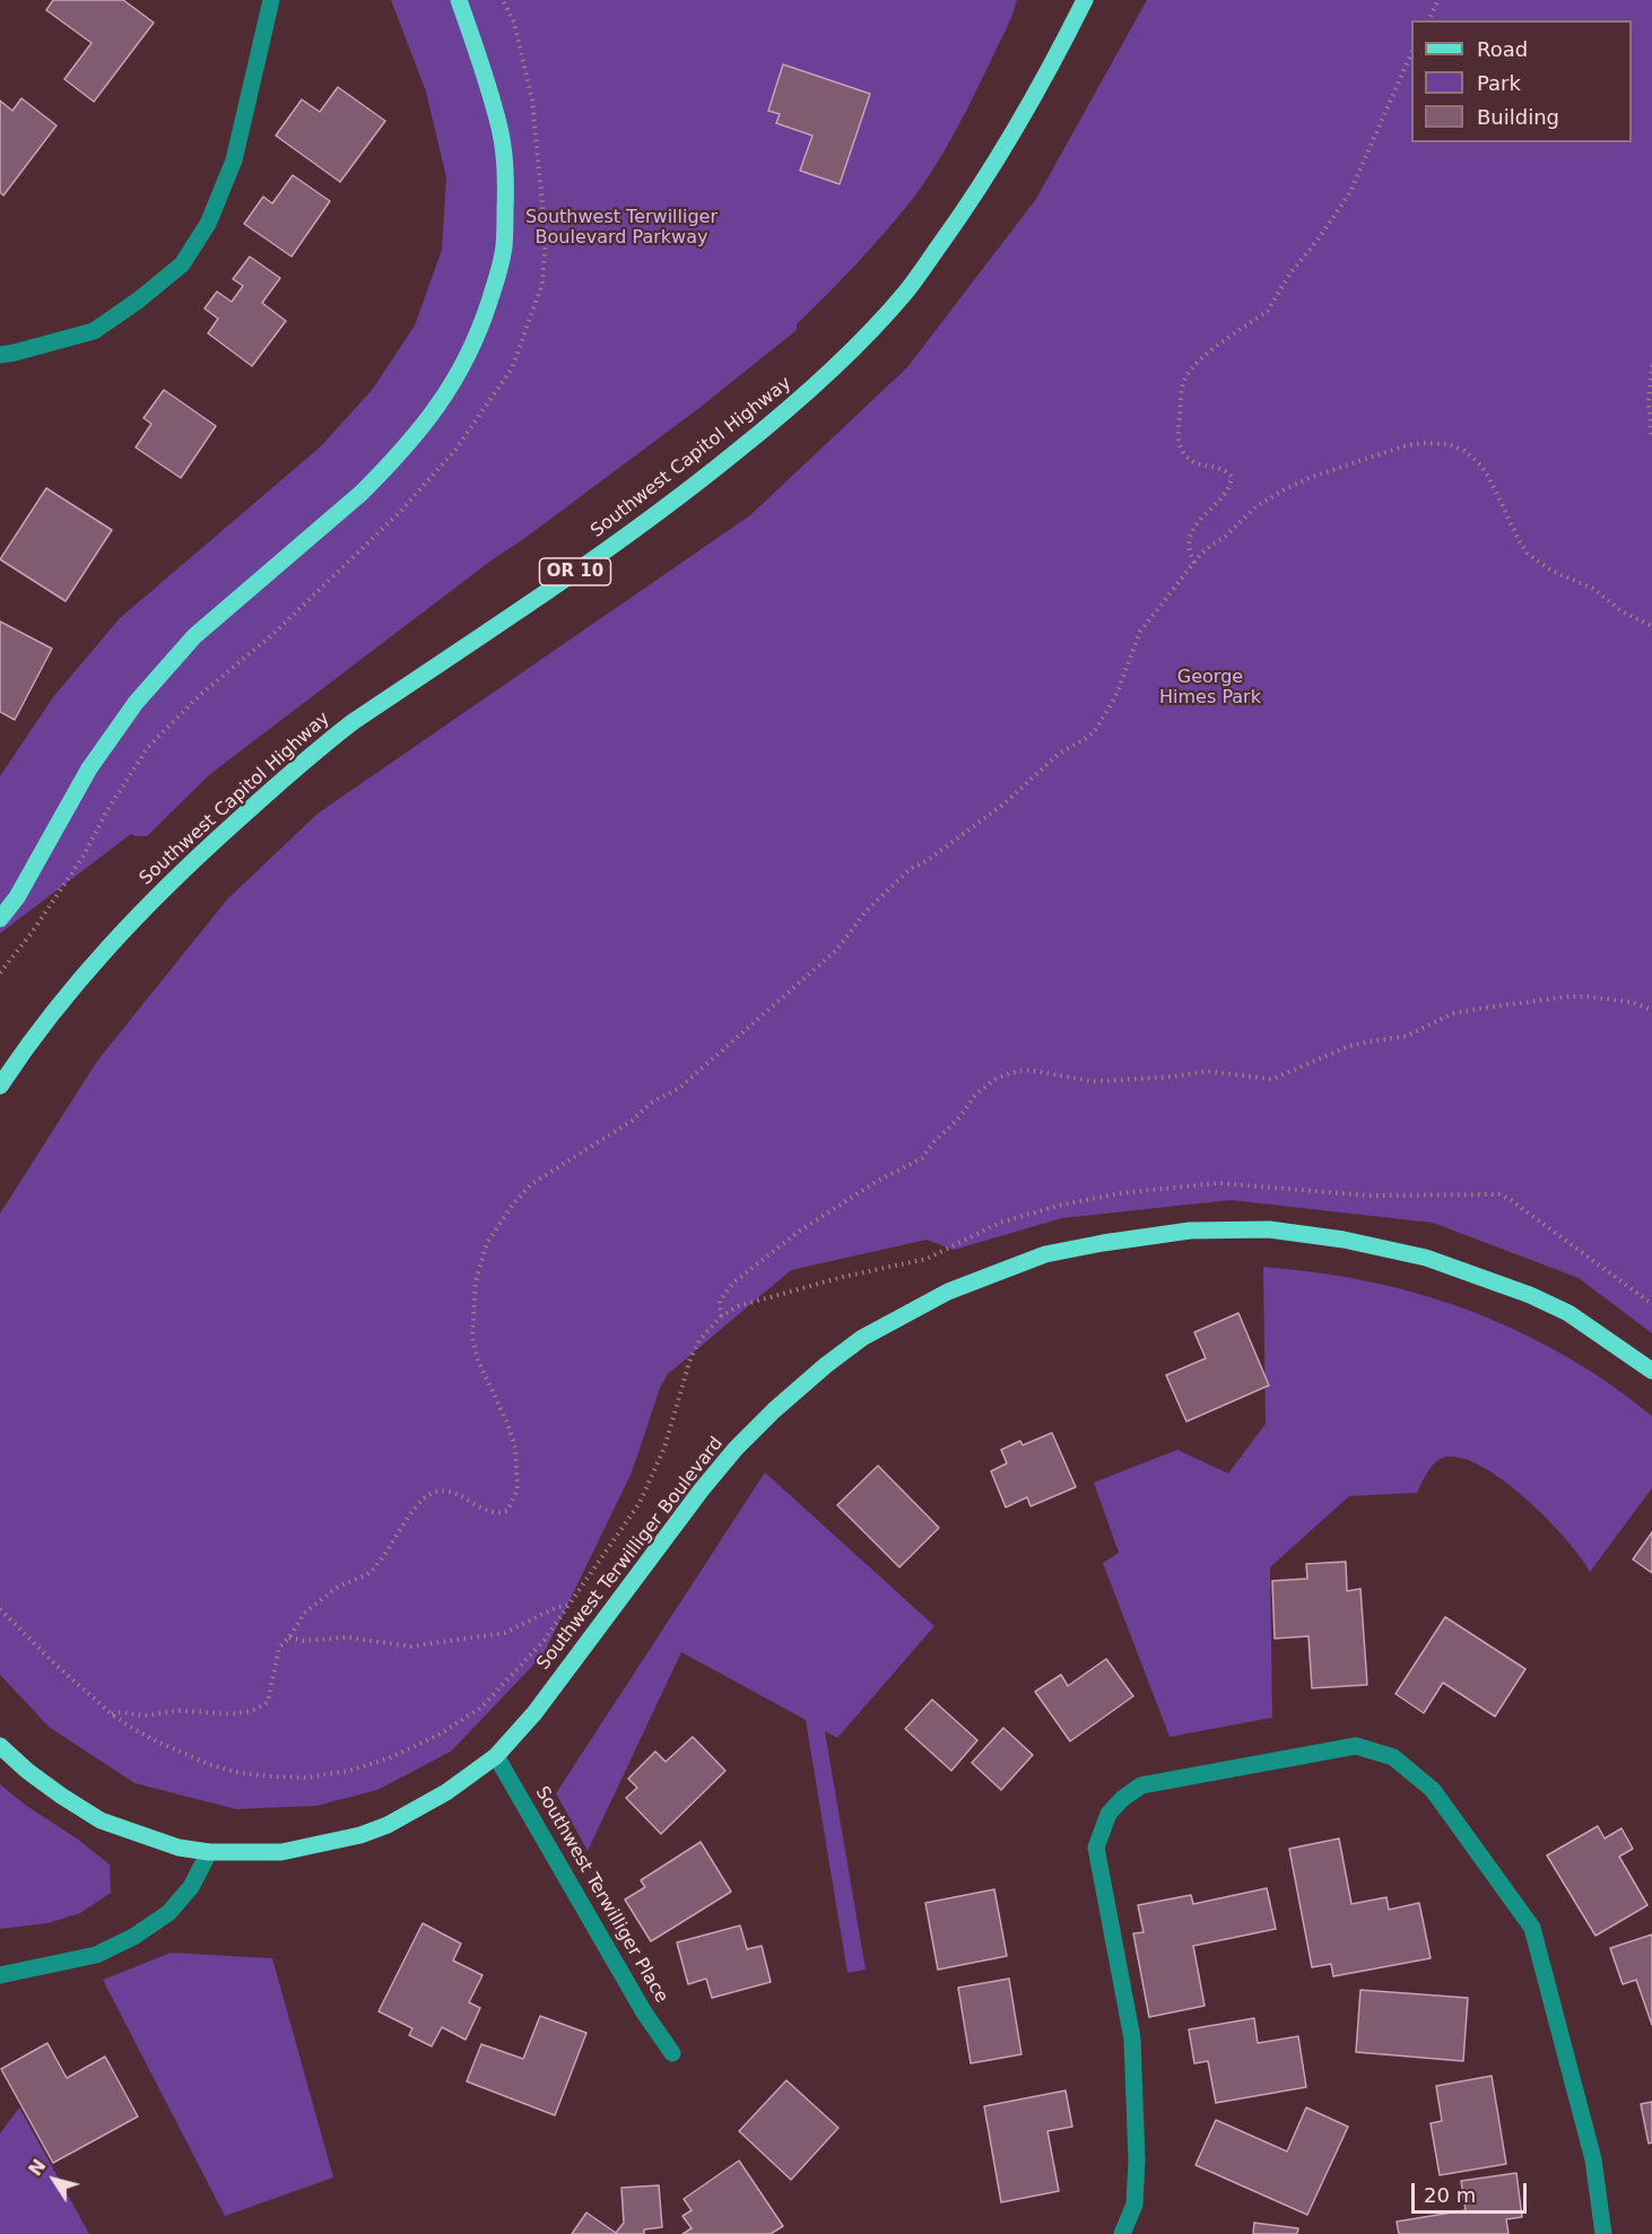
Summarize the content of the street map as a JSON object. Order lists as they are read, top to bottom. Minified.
{"streets":{"main road":["Southwest Capitol Highway","OR 10","Southwest Terwilliger Boulevard"],"street":["Southwest Terwilliger Place"]},"crossings":[["Southwest Terwilliger Boulevard","Southwest Terwilliger Place"]],"parks":["Southwest Terwilliger Boulevard Parkway","George Himes Park"],"legend":["Road","Park","Building"],"scale_bar":"20 m","north":"top left"}
